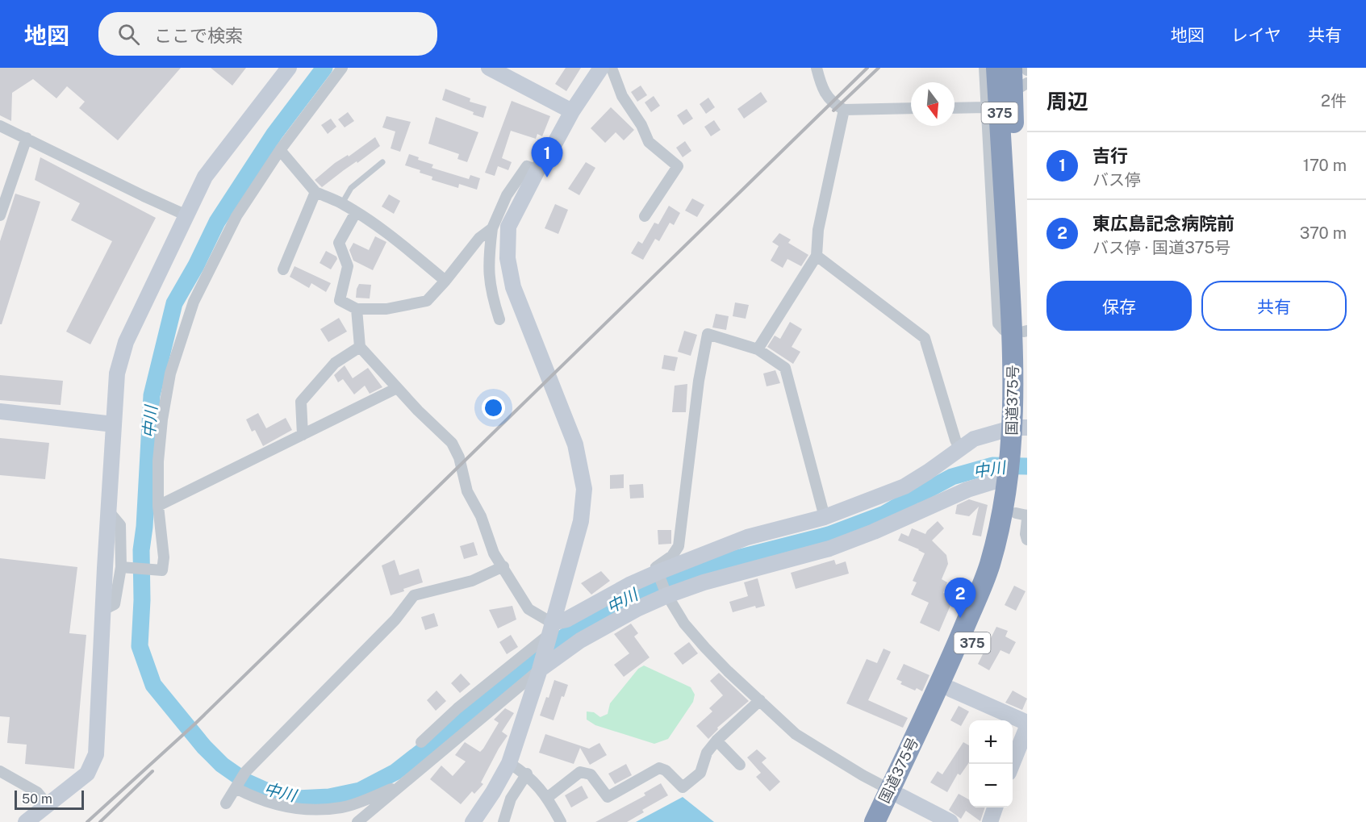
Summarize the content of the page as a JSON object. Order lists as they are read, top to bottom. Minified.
{"streets":{"highway":["375","国道375号"]},"water":["中川"],"scale_bar":"50 m","north":"bottom","page":{"header":"地図","search":"ここで検索","nav":["地図","レイヤ","共有"],"heading":["周辺","2件"],"list":[{"mark":"1","name":"吉行","note":"バス停","value":"170 m"},{"mark":"2","name":"東広島記念病院前","note":"バス停 · 国道375号","value":"370 m"}],"pins":["1","2"],"buttons":["保存","共有"],"map_buttons":["+","−"],"scale":"50 m"}}
